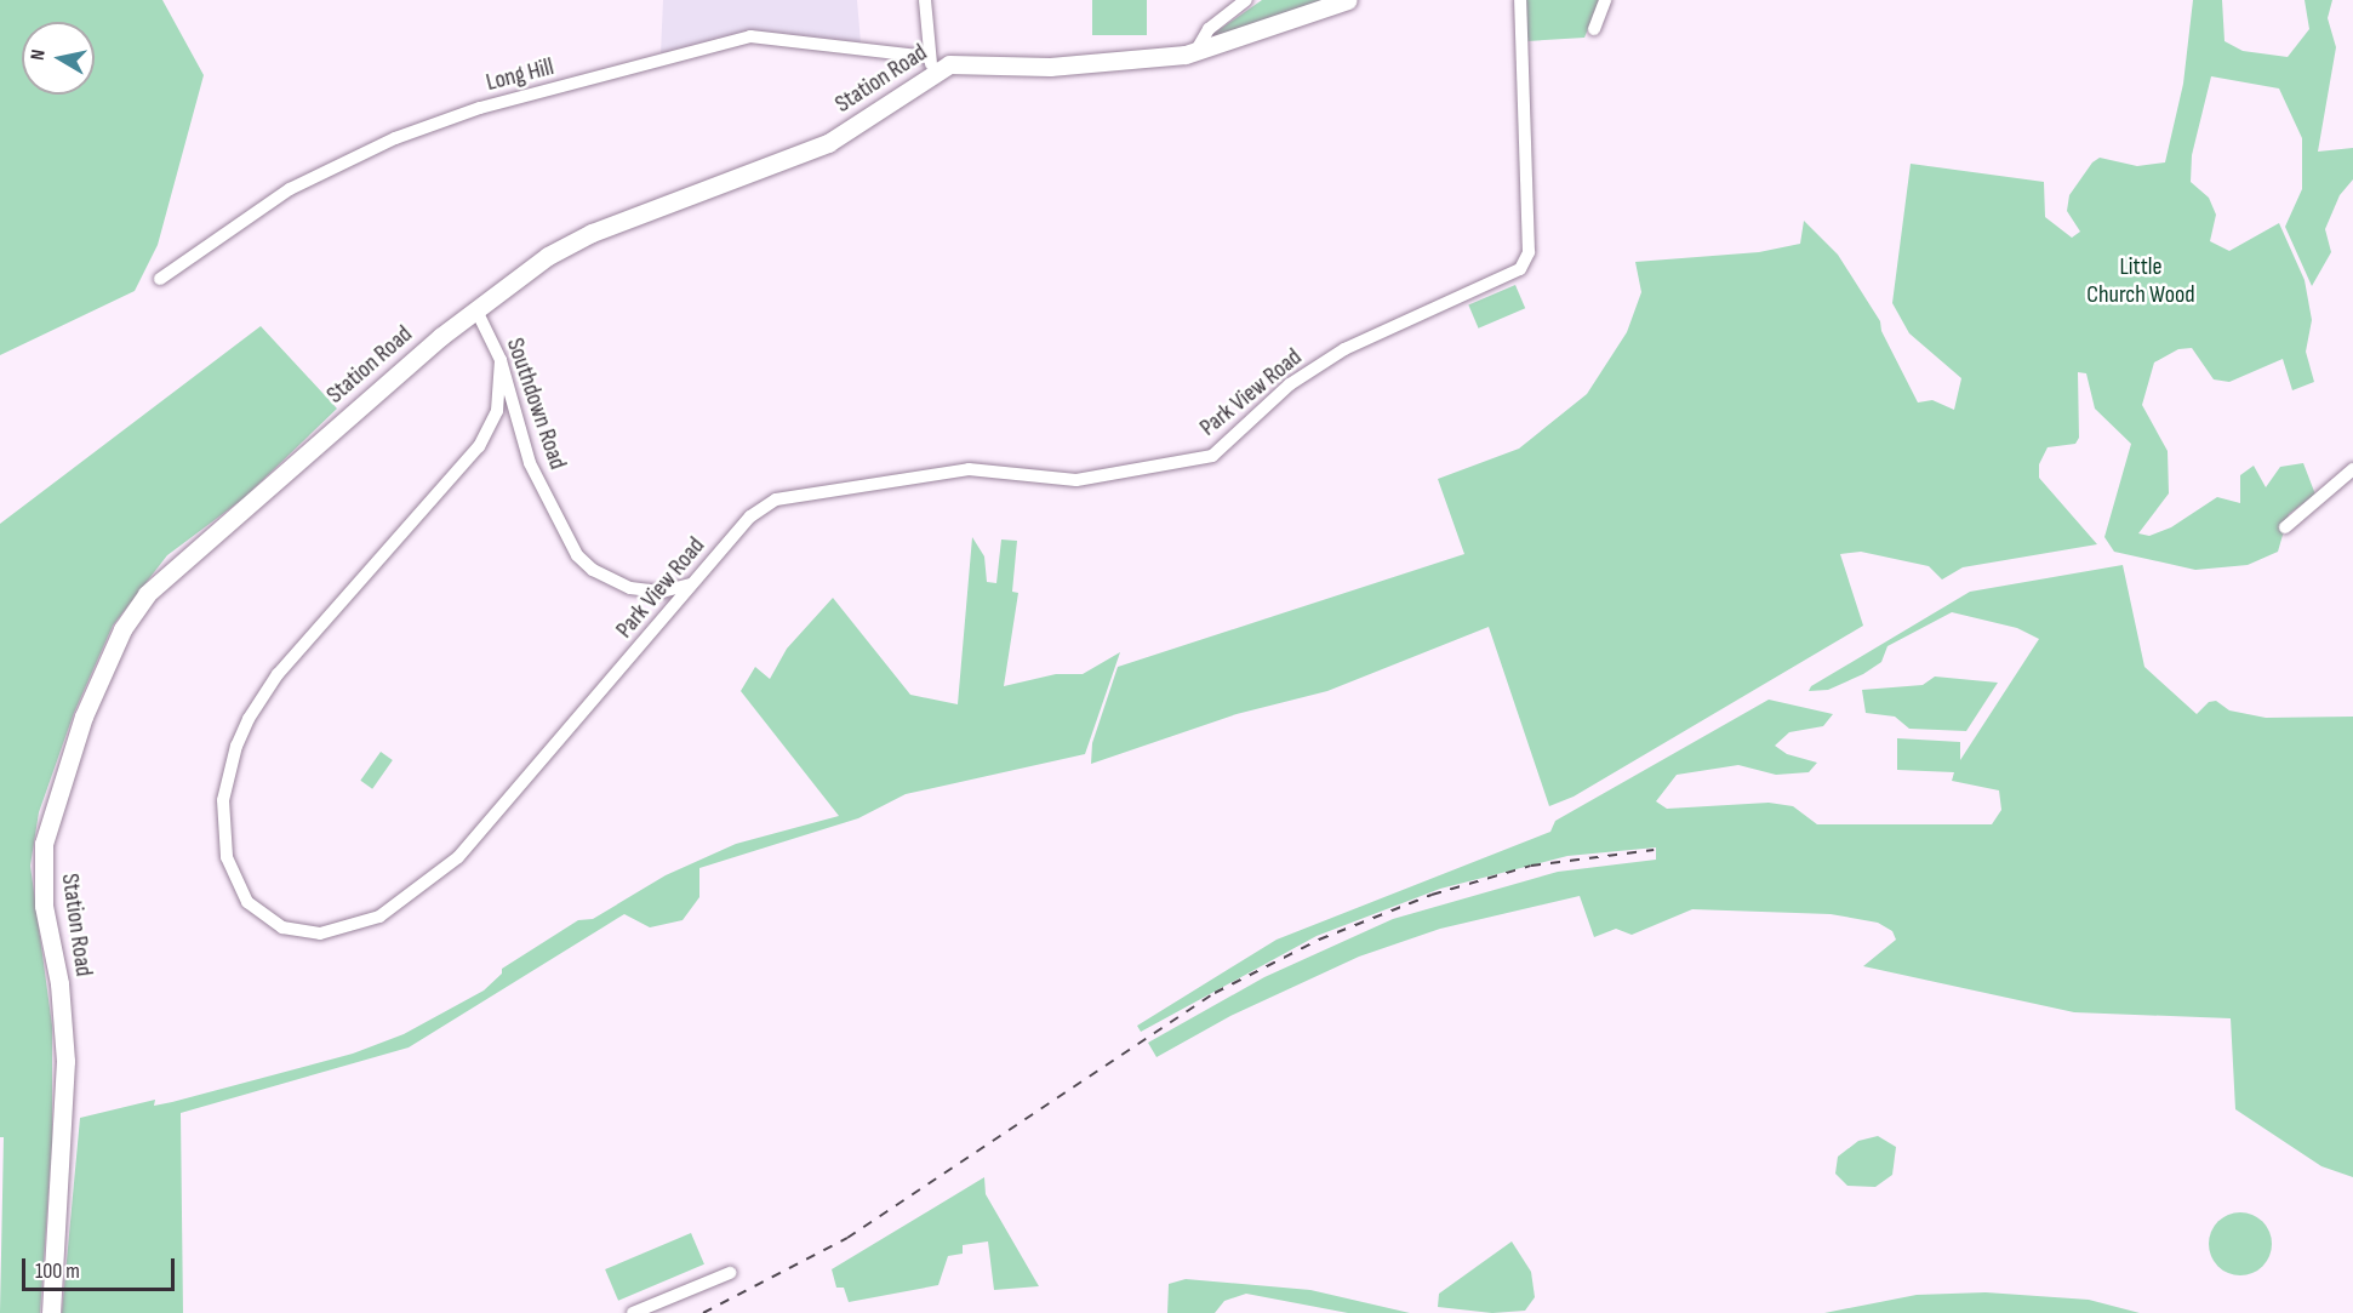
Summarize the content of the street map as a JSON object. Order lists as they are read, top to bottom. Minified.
{"streets":{"street":["Long Hill","Station Road","Park View Road","Southdown Road"]},"crossings":[["Long Hill","Station Road"],["Station Road","Southdown Road"],["Park View Road","Southdown Road"]],"parks":["Little Church Wood"],"scale_bar":"100 m","north":"left"}
